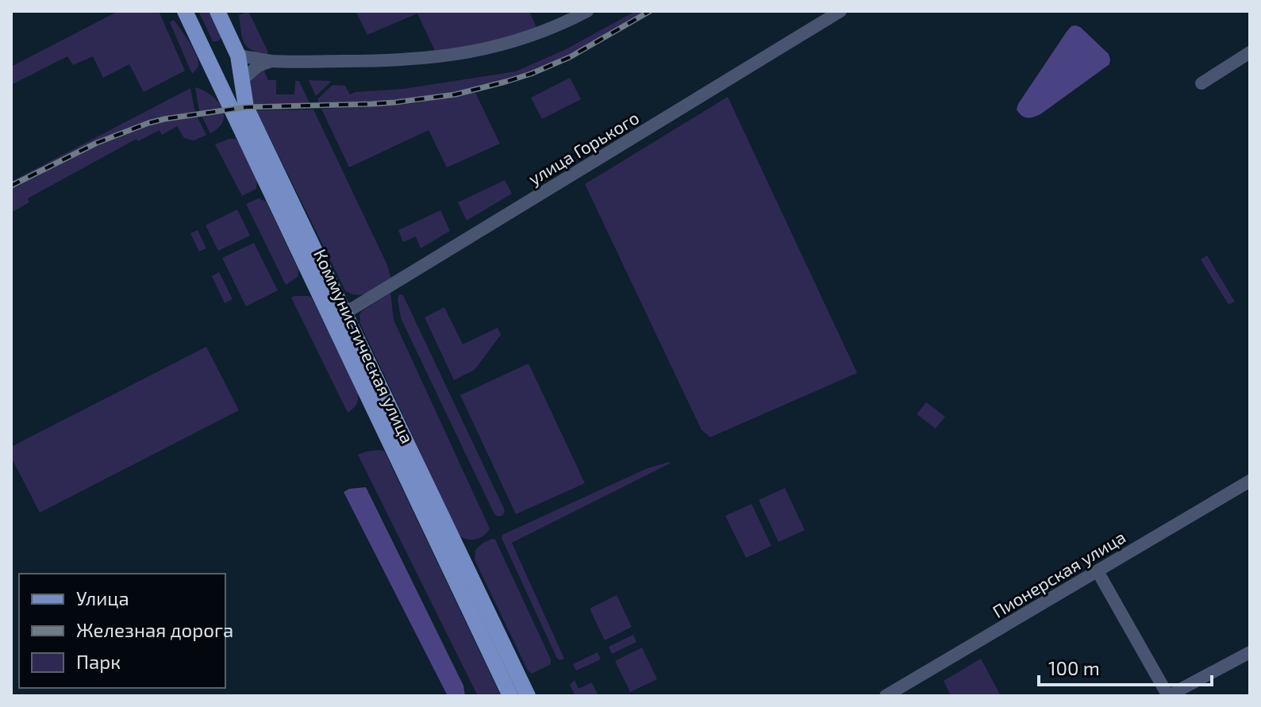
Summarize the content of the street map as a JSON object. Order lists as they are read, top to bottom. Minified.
{"streets":{"main road":["Коммунистическая улица"],"street":["улица Горького","Пионерская улица"]},"crossings":[["улица Горького","Коммунистическая улица"]],"legend":["Улица","Железная дорога","Парк"],"scale_bar":"100 m"}
